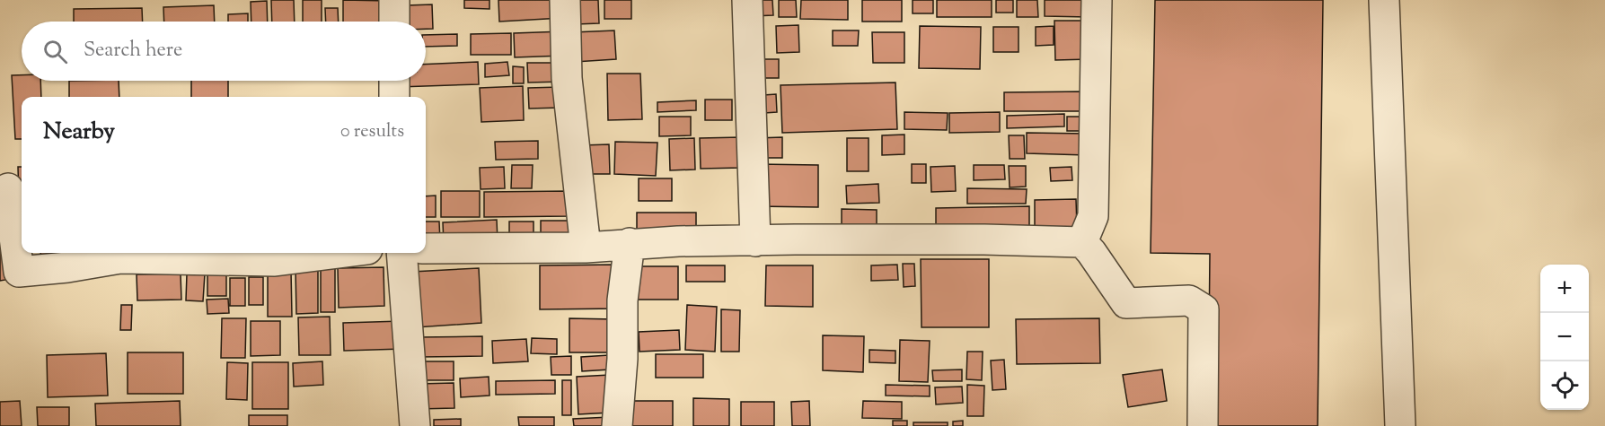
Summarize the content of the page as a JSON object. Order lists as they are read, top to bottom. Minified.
{"page":{"search":"Search here","heading":["Nearby","0 results"],"map_buttons":["+","−"]}}
